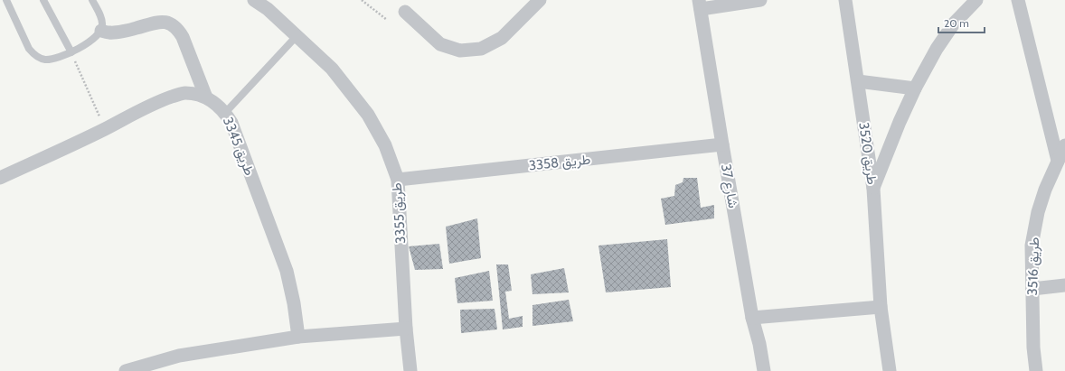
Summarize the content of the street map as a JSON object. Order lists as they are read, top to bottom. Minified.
{"streets":{"street":["طريق 3345","طريق 3520","طريق 3358","شارع 37","طريق 3355","طريق 3516"]},"crossings":[["طريق 3358","شارع 37"],["طريق 3358","طريق 3355"]],"scale_bar":"20 m"}
